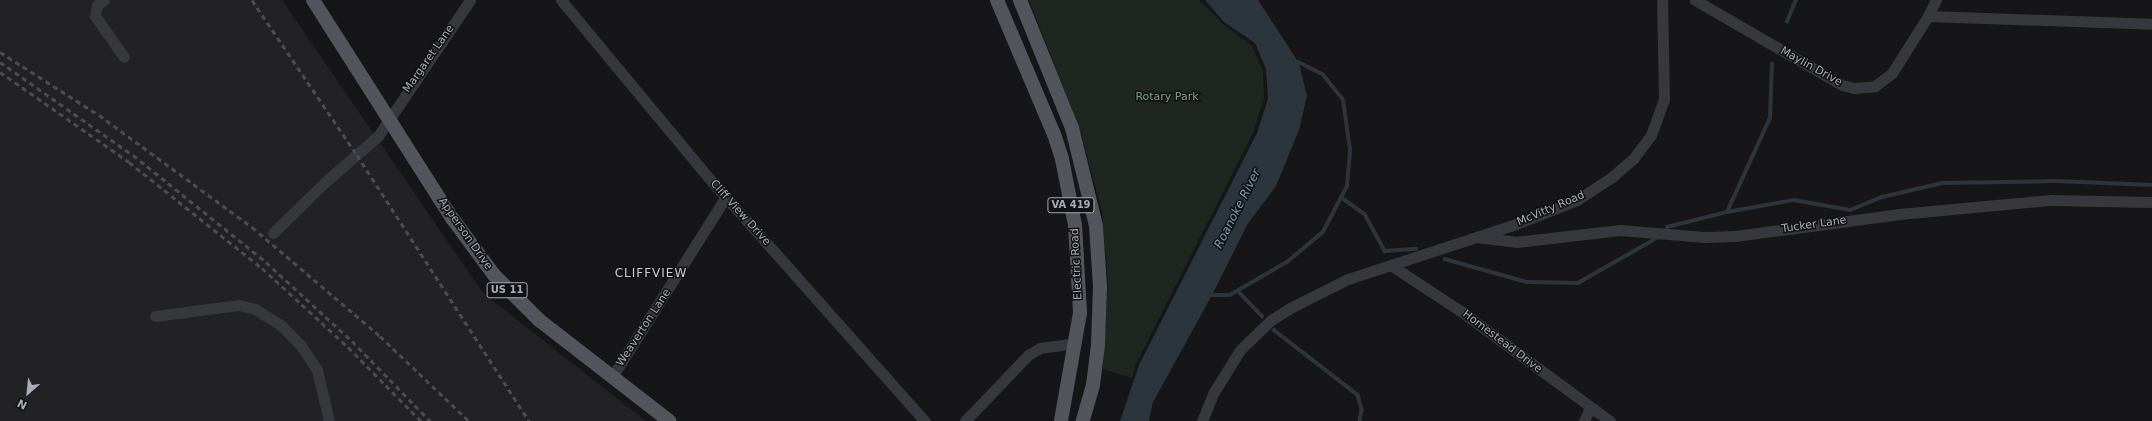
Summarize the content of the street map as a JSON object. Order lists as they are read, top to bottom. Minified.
{"streets":{"main road":["VA 419","Apperson Drive","Electric Road","US 11"],"street":["Margaret Lane","Maylin Drive","McVitty Road","Cliff View Drive","Tucker Lane","Weaverton Lane","Homestead Drive"]},"crossings":[["Margaret Lane","Apperson Drive"],["McVitty Road","Tucker Lane"],["McVitty Road","Homestead Drive"],["Cliff View Drive","Weaverton Lane"],["Apperson Drive","Weaverton Lane"]],"districts":["CLIFFVIEW"],"water":["Roanoke River"],"parks":["Rotary Park"],"north":"bottom left"}
